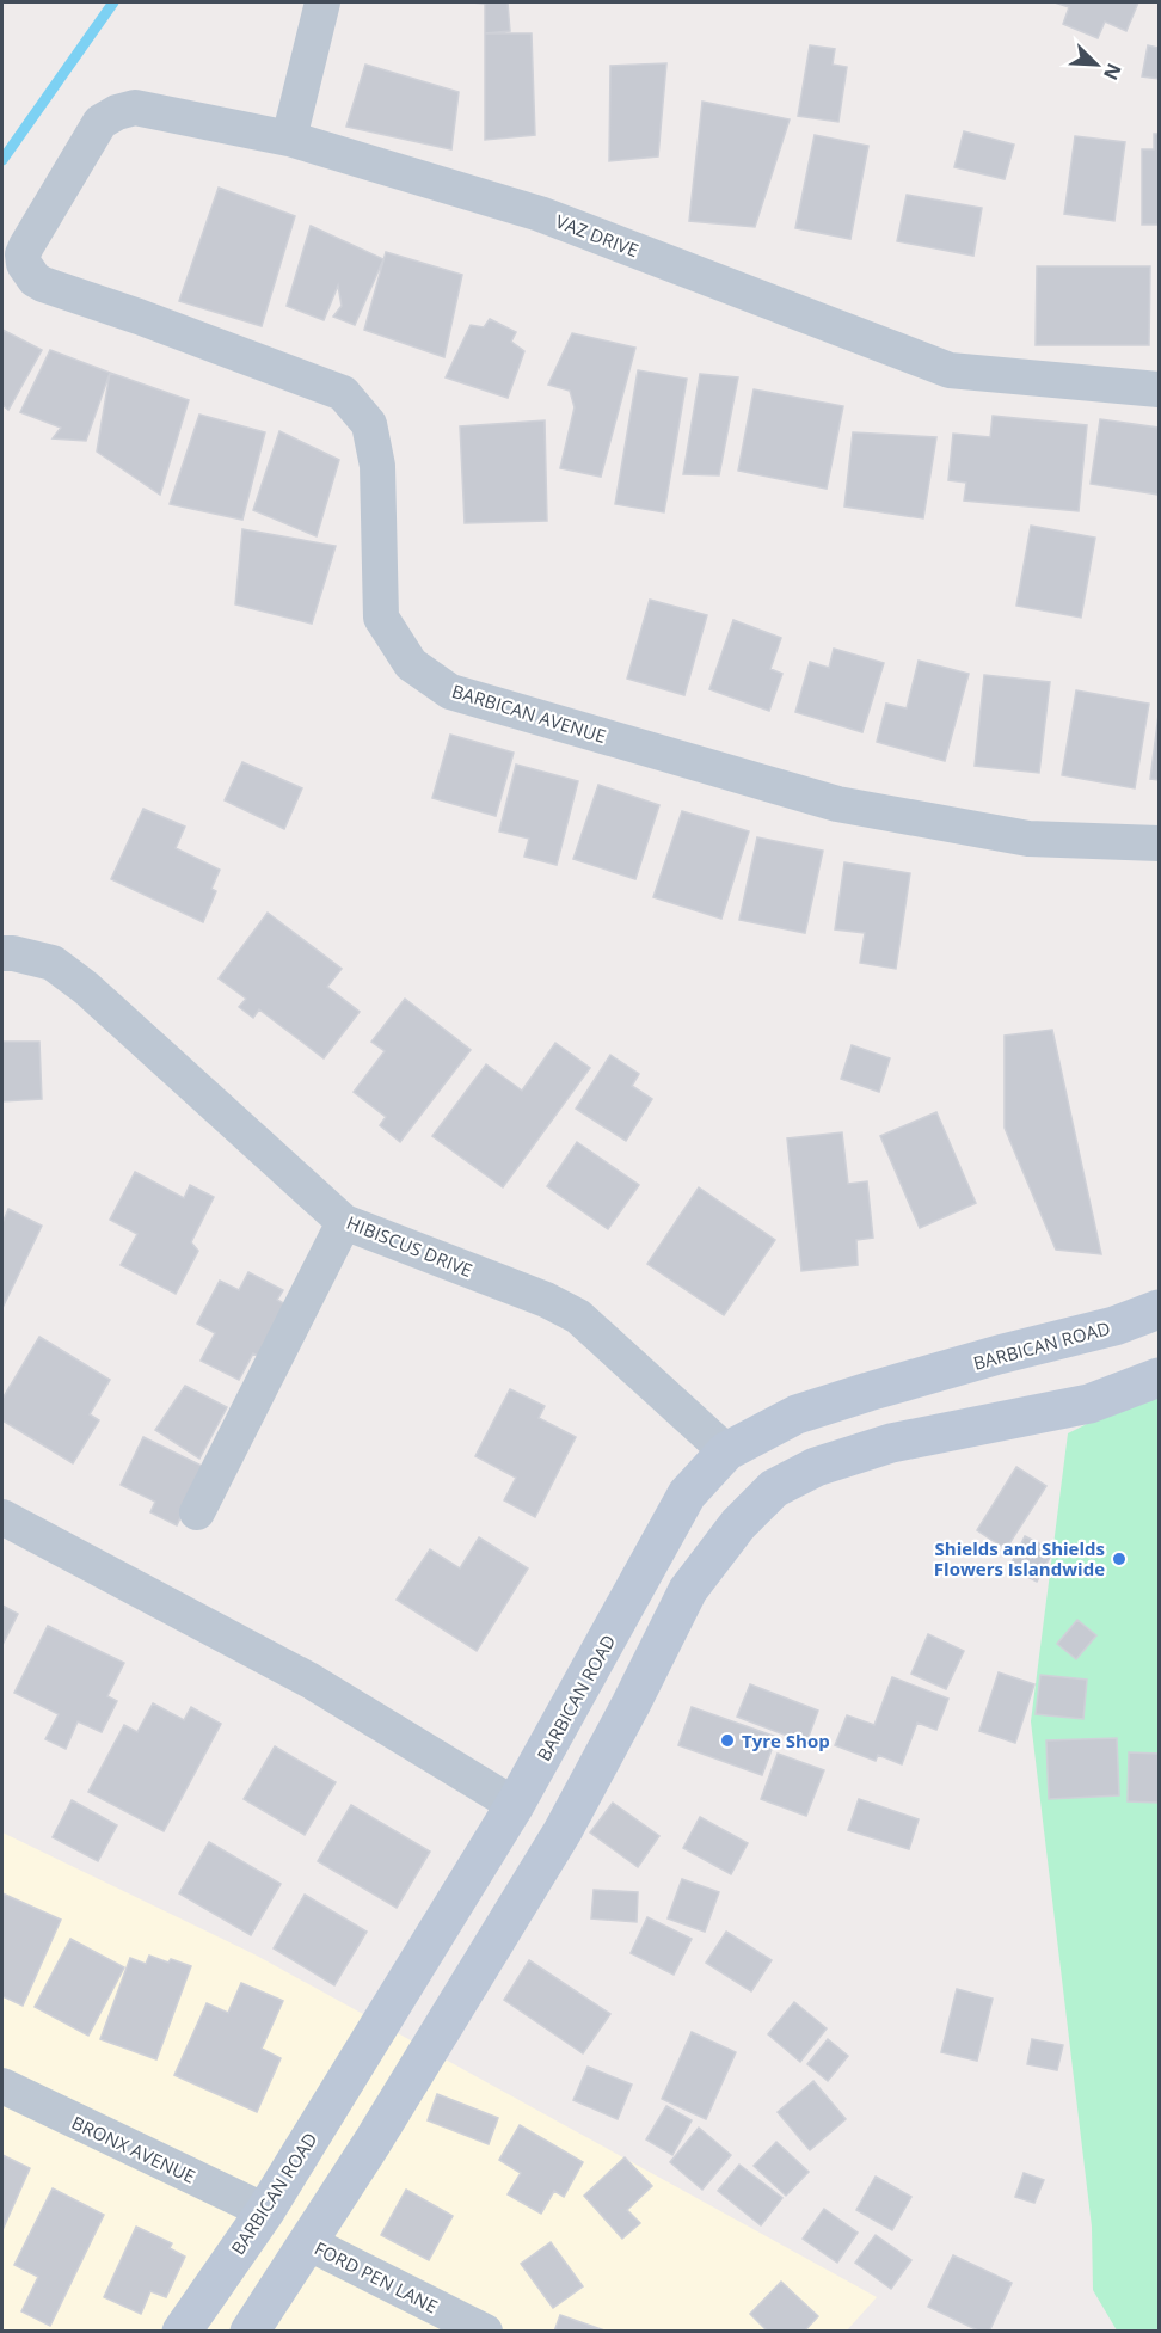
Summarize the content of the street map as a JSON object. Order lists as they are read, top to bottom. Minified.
{"streets":{"main road":["BARBICAN ROAD"],"street":["VAZ DRIVE","BARBICAN AVENUE","HIBISCUS DRIVE","BRONX AVENUE","FORD PEN LANE"]},"crossings":[["VAZ DRIVE","BARBICAN AVENUE"],["HIBISCUS DRIVE","BARBICAN ROAD"],["BARBICAN ROAD","BRONX AVENUE"]],"places":["Shields and Shields Flowers Islandwide","Tyre Shop"],"north":"bottom right"}
